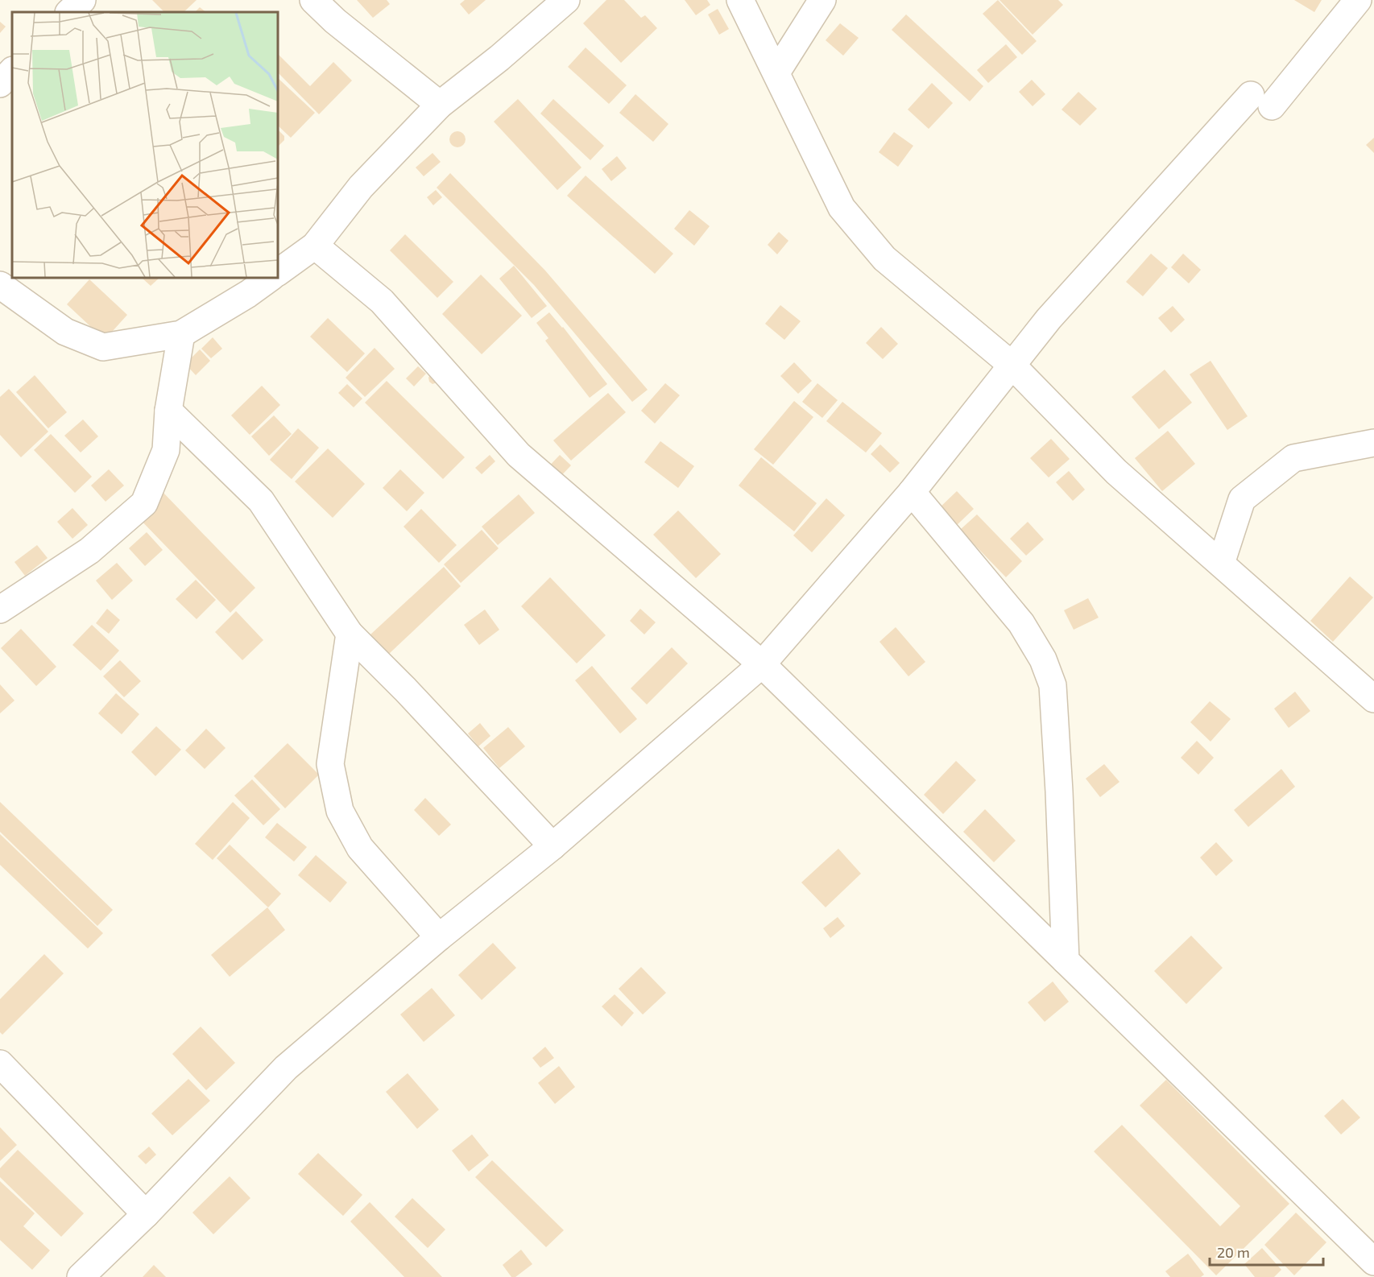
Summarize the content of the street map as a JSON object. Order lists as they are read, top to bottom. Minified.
{"scale_bar":"20 m"}
